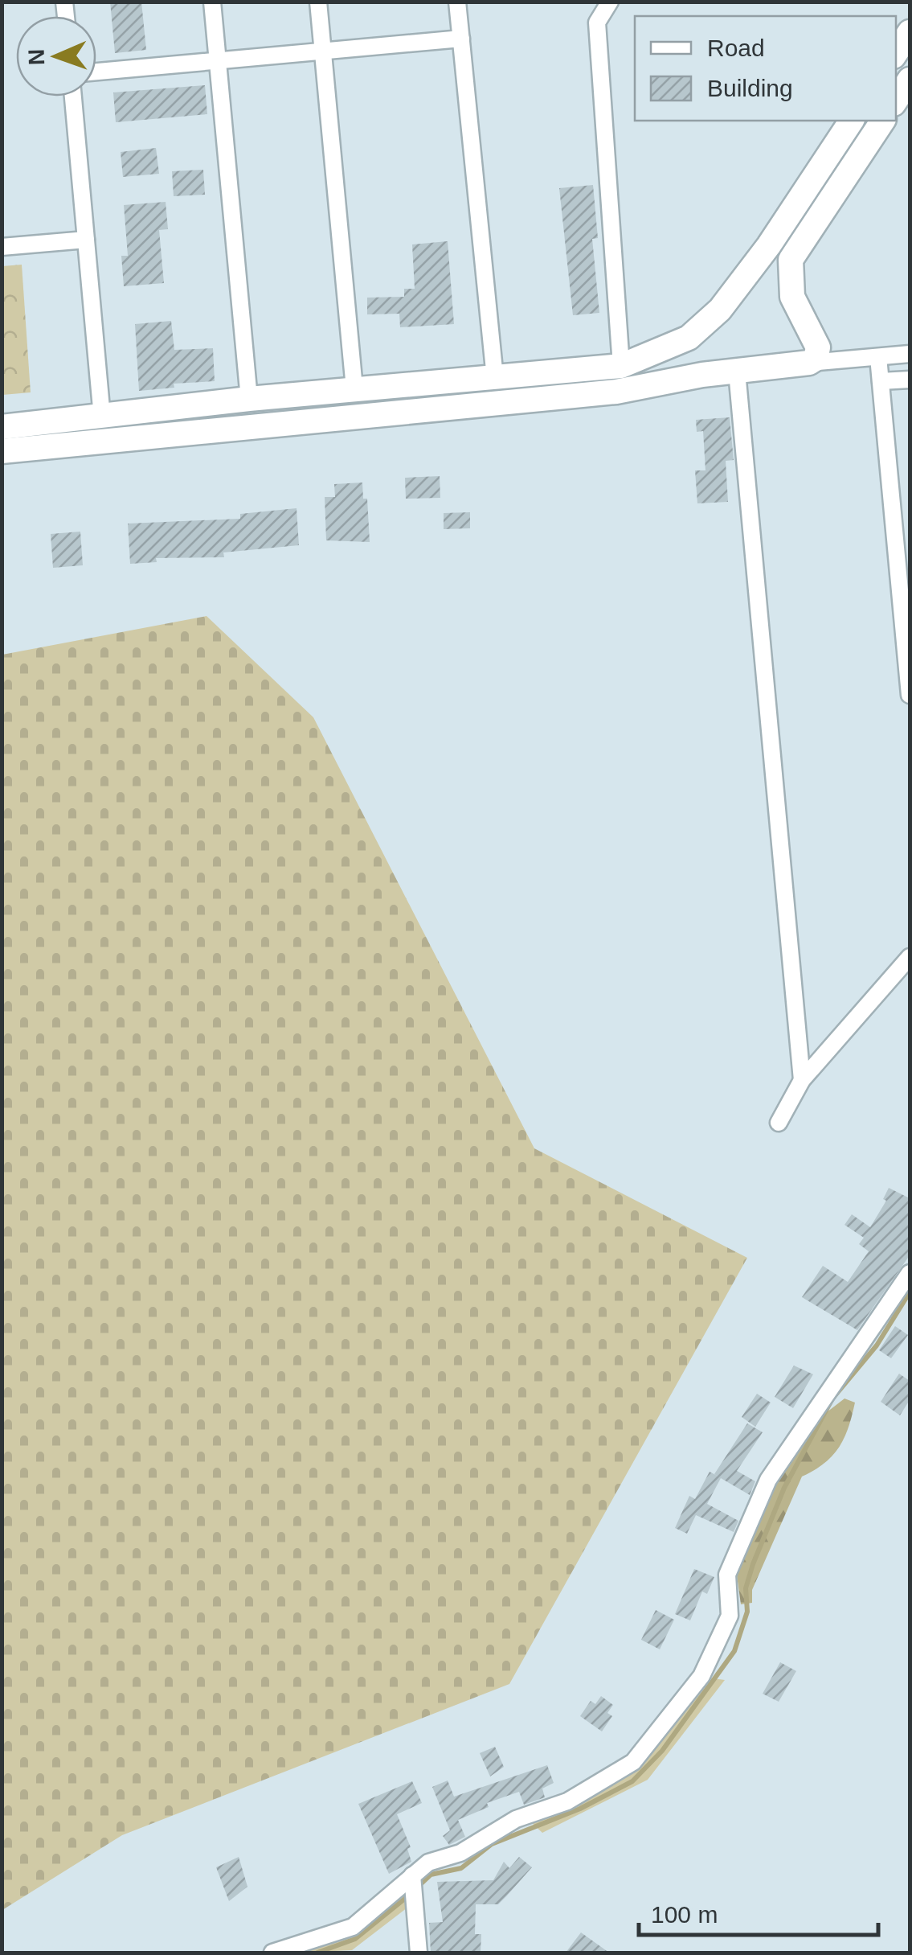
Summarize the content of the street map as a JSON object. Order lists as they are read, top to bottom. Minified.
{"legend":["Road","Building"],"scale_bar":"100 m","north":"left"}
